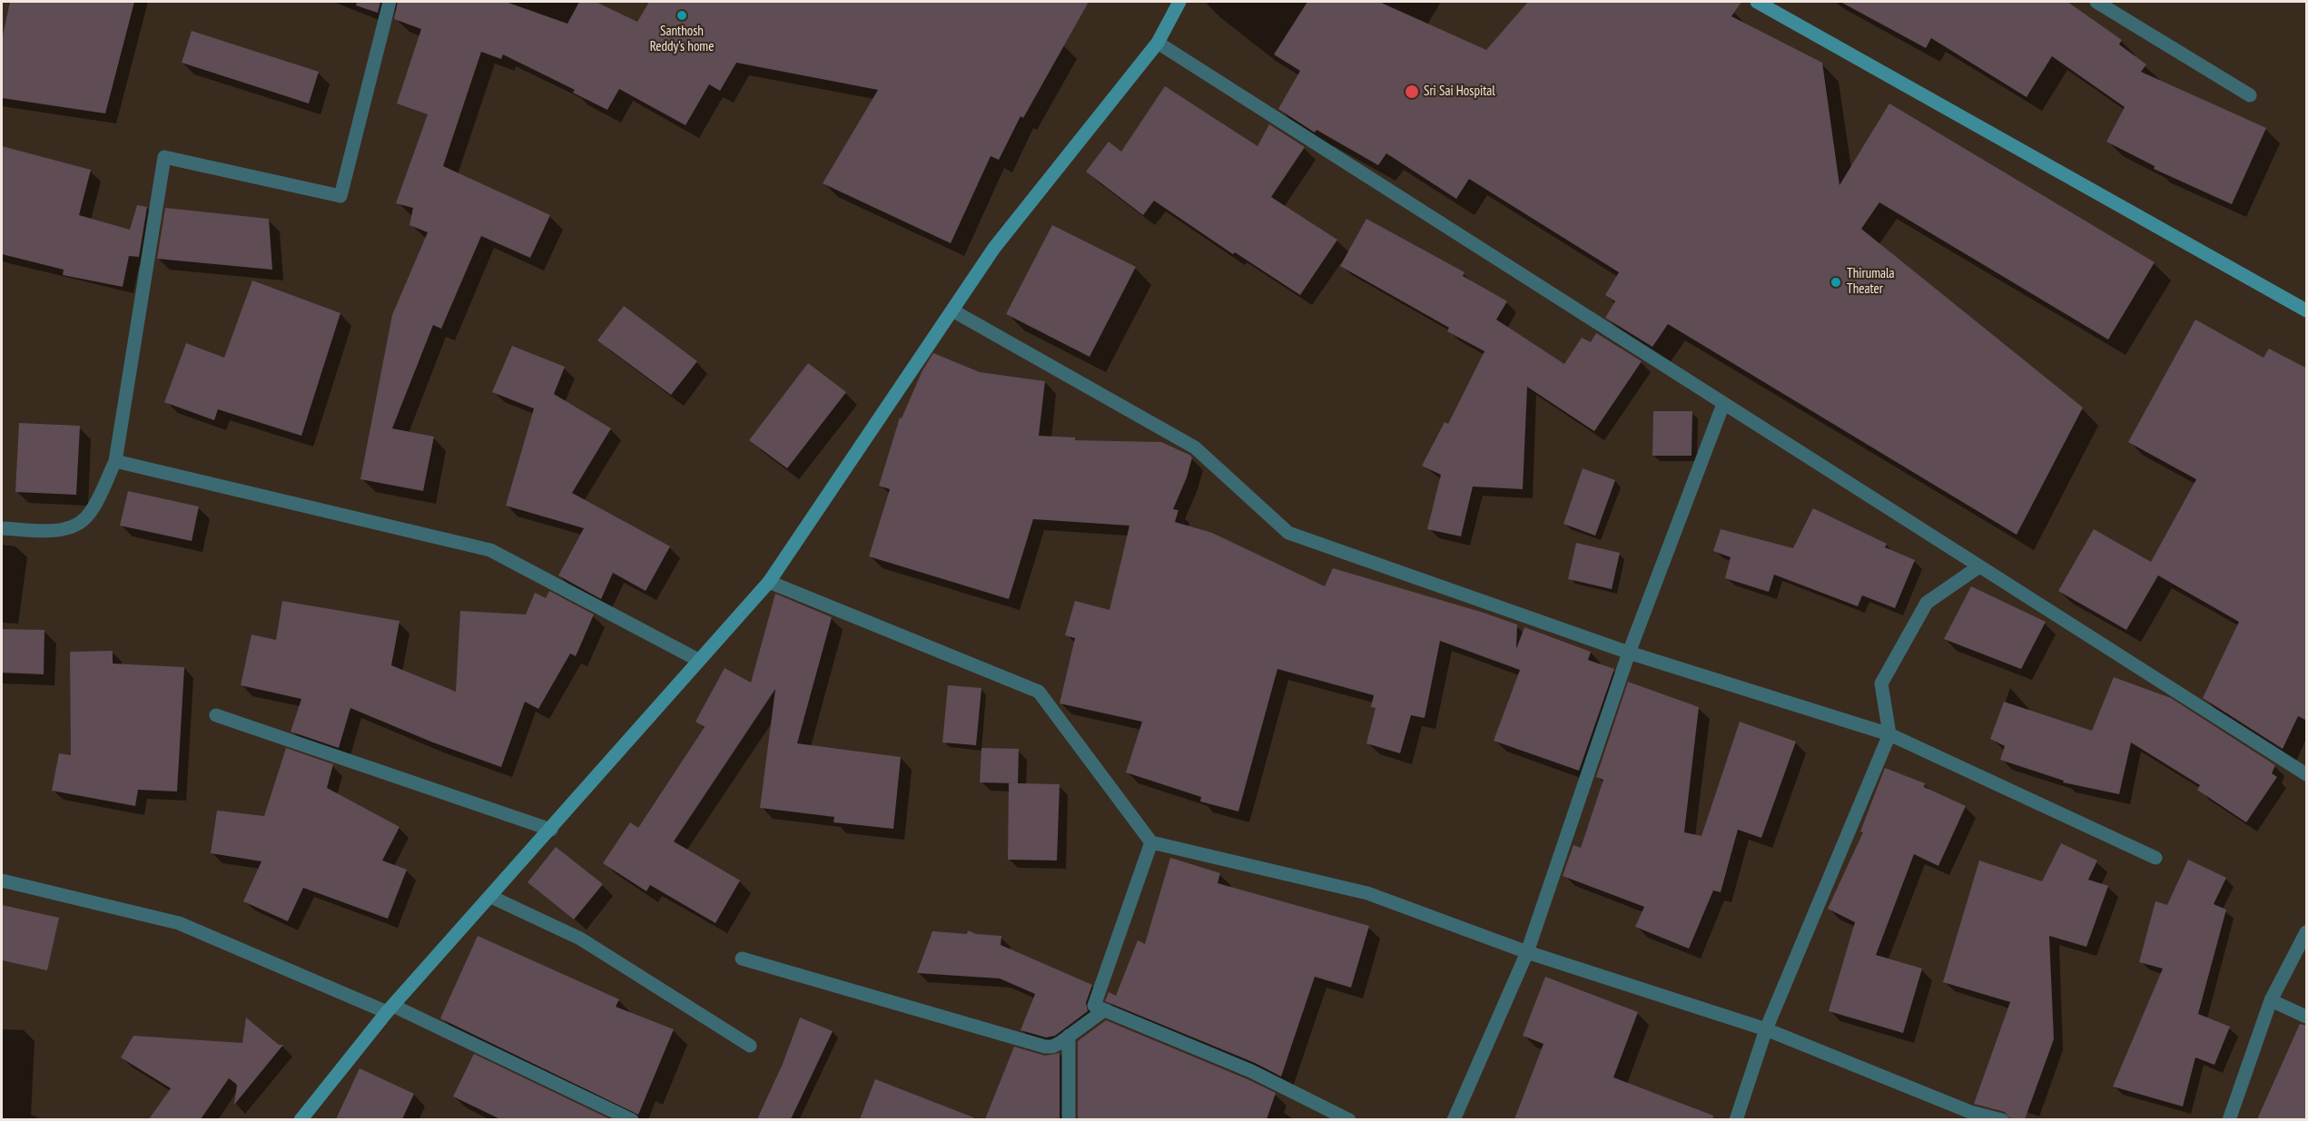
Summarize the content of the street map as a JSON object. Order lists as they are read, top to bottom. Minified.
{"places":["Santhosh Reddy's home","Sri Sai Hospital","Thirumala Theater"]}
